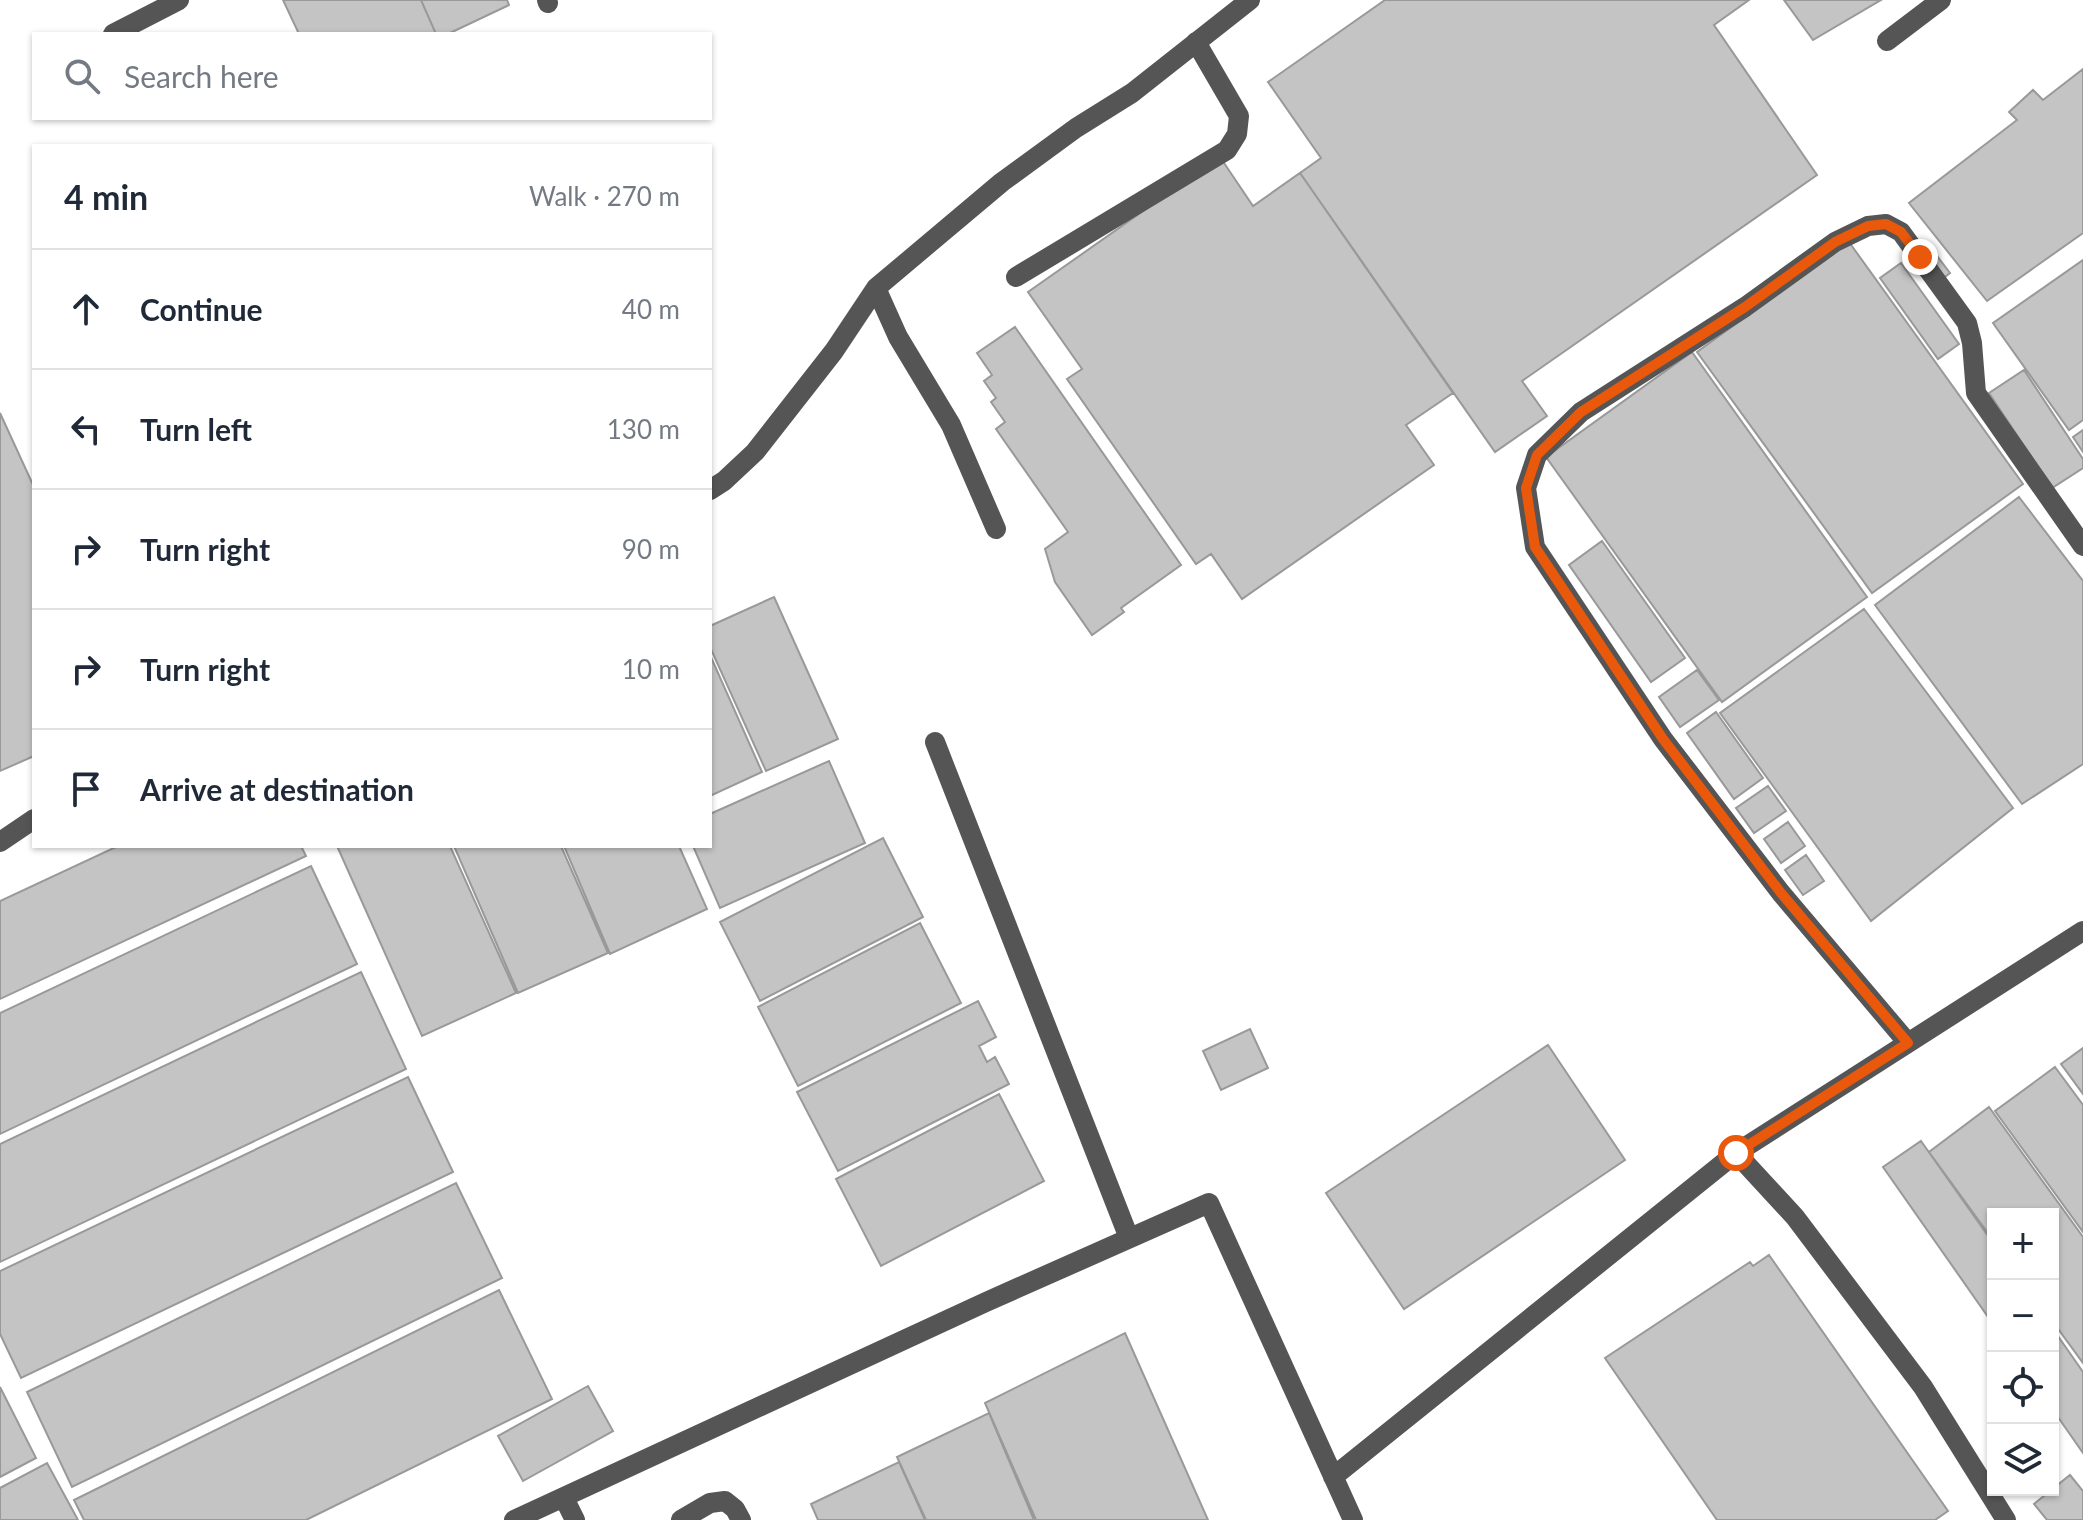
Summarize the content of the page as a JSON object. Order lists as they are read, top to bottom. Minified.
{"page":{"search":"Search here","heading":["4 min","Walk · 270 m"],"list":[["Continue","40 m"],["Turn left","130 m"],["Turn right","90 m"],["Turn right","10 m"],"Arrive at destination"],"map_buttons":["+","−"]}}
